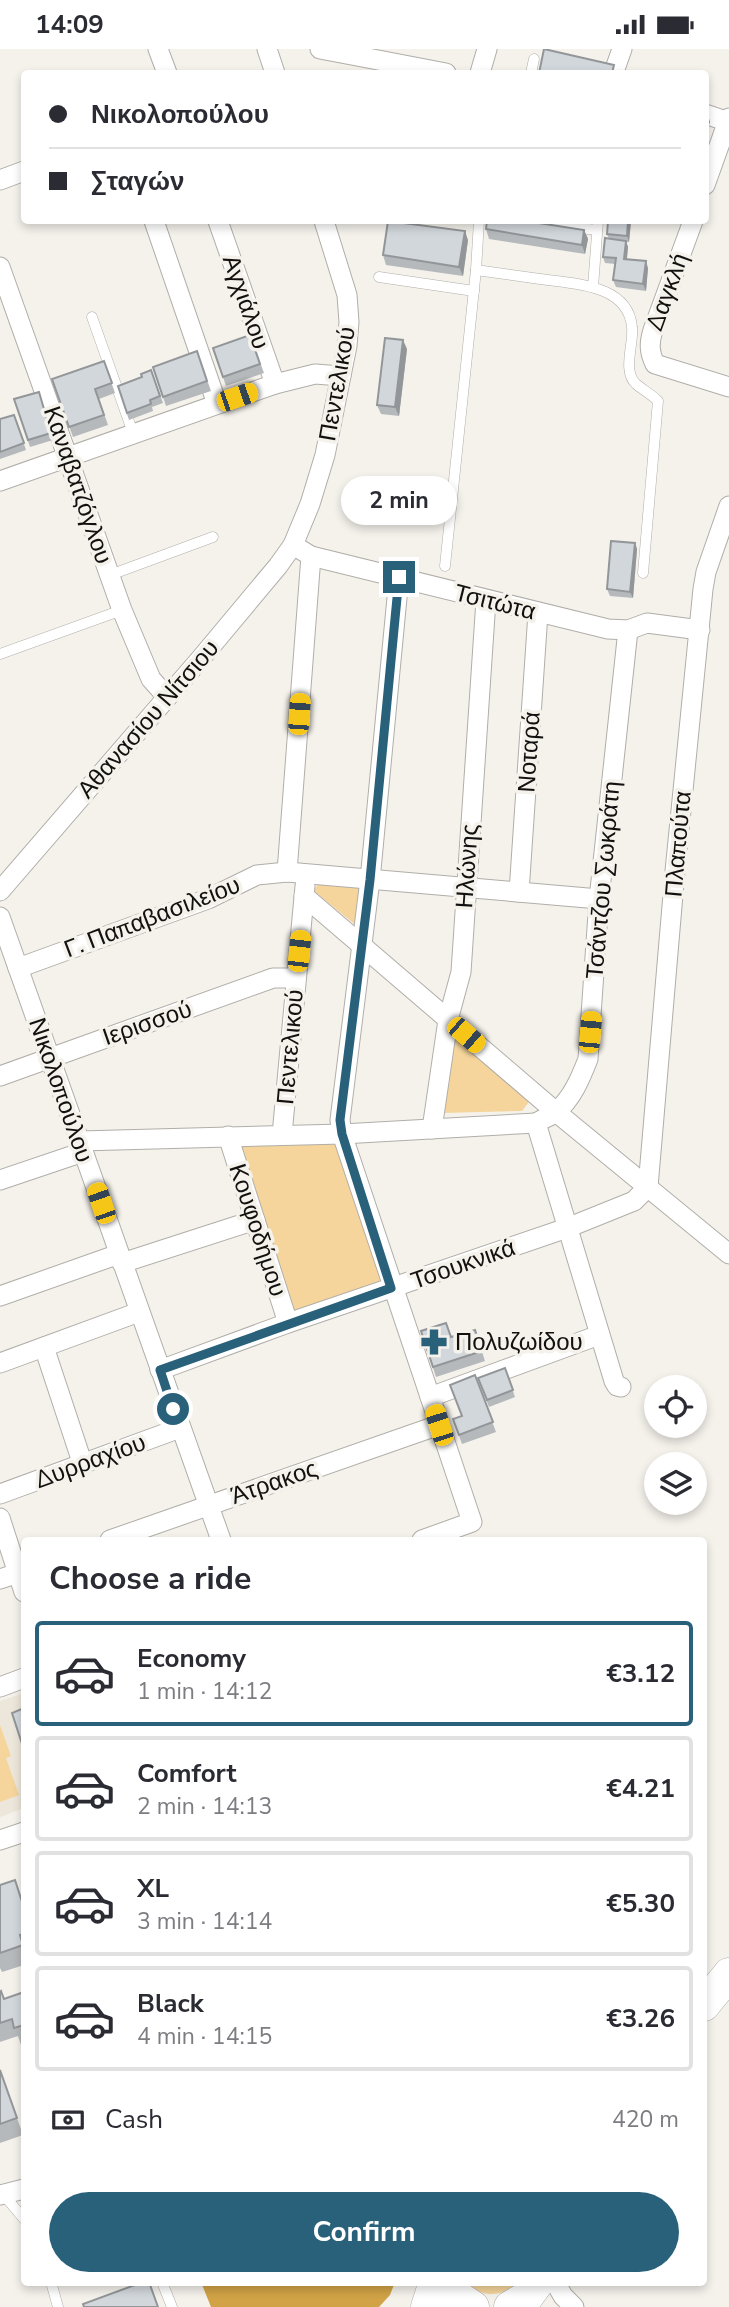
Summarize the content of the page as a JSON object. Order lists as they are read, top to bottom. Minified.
{"streets":{"street":["Δαγκλή","Αγχιάλου","Πεντελικού","Καναβατζόγλου","Τσιτώτα","Αθανασίου Νίτσιου","Νοταρά","Πλαπούτα","Ηλώνης","Τσάντζου Σωκράτη","Γ. Παπαβασιλείου","Ιερισσού","Νικολοπούλου","Κουφοδήμου","Τσουκνικά","Δυρραχίου","Άτρακος"]},"crossings":[["Πεντελικού","Τσιτώτα"],["Πεντελικού","Αθανασίου Νίτσιου"],["Πεντελικού","Γ. Παπαβασιλείου"],["Πεντελικού","Ιερισσού"],["Καναβατζόγλου","Αθανασίου Νίτσιου"],["Τσιτώτα","Αθανασίου Νίτσιου"],["Τσιτώτα","Νοταρά"],["Τσιτώτα","Πλαπούτα"],["Τσιτώτα","Ηλώνης"],["Τσιτώτα","Τσάντζου Σωκράτη"],["Νοταρά","Γ. Παπαβασιλείου"],["Πλαπούτα","Τσουκνικά"],["Ηλώνης","Γ. Παπαβασιλείου"],["Τσάντζου Σωκράτη","Γ. Παπαβασιλείου"],["Γ. Παπαβασιλείου","Νικολοπούλου"],["Ιερισσού","Νικολοπούλου"],["Νικολοπούλου","Τσουκνικά"],["Νικολοπούλου","Δυρραχίου"],["Νικολοπούλου","Άτρακος"],["Κουφοδήμου","Τσουκνικά"]],"places":{"pharmacy":["Πολυζωίδου"]},"page":{"status":"14:09","banner":["Νικολοπούλου","Σταγών"],"bubble":"2 min","heading":"Choose a ride","list":[{"name":"Economy","note":"1 min · 14:12","value":"€3.12"},{"name":"Comfort","note":"2 min · 14:13","value":"€4.21"},{"name":"XL","note":"3 min · 14:14","value":"€5.30"},{"name":"Black","note":"4 min · 14:15","value":"€3.26"}],"pay":["Cash","420 m"],"buttons":"Confirm"}}
